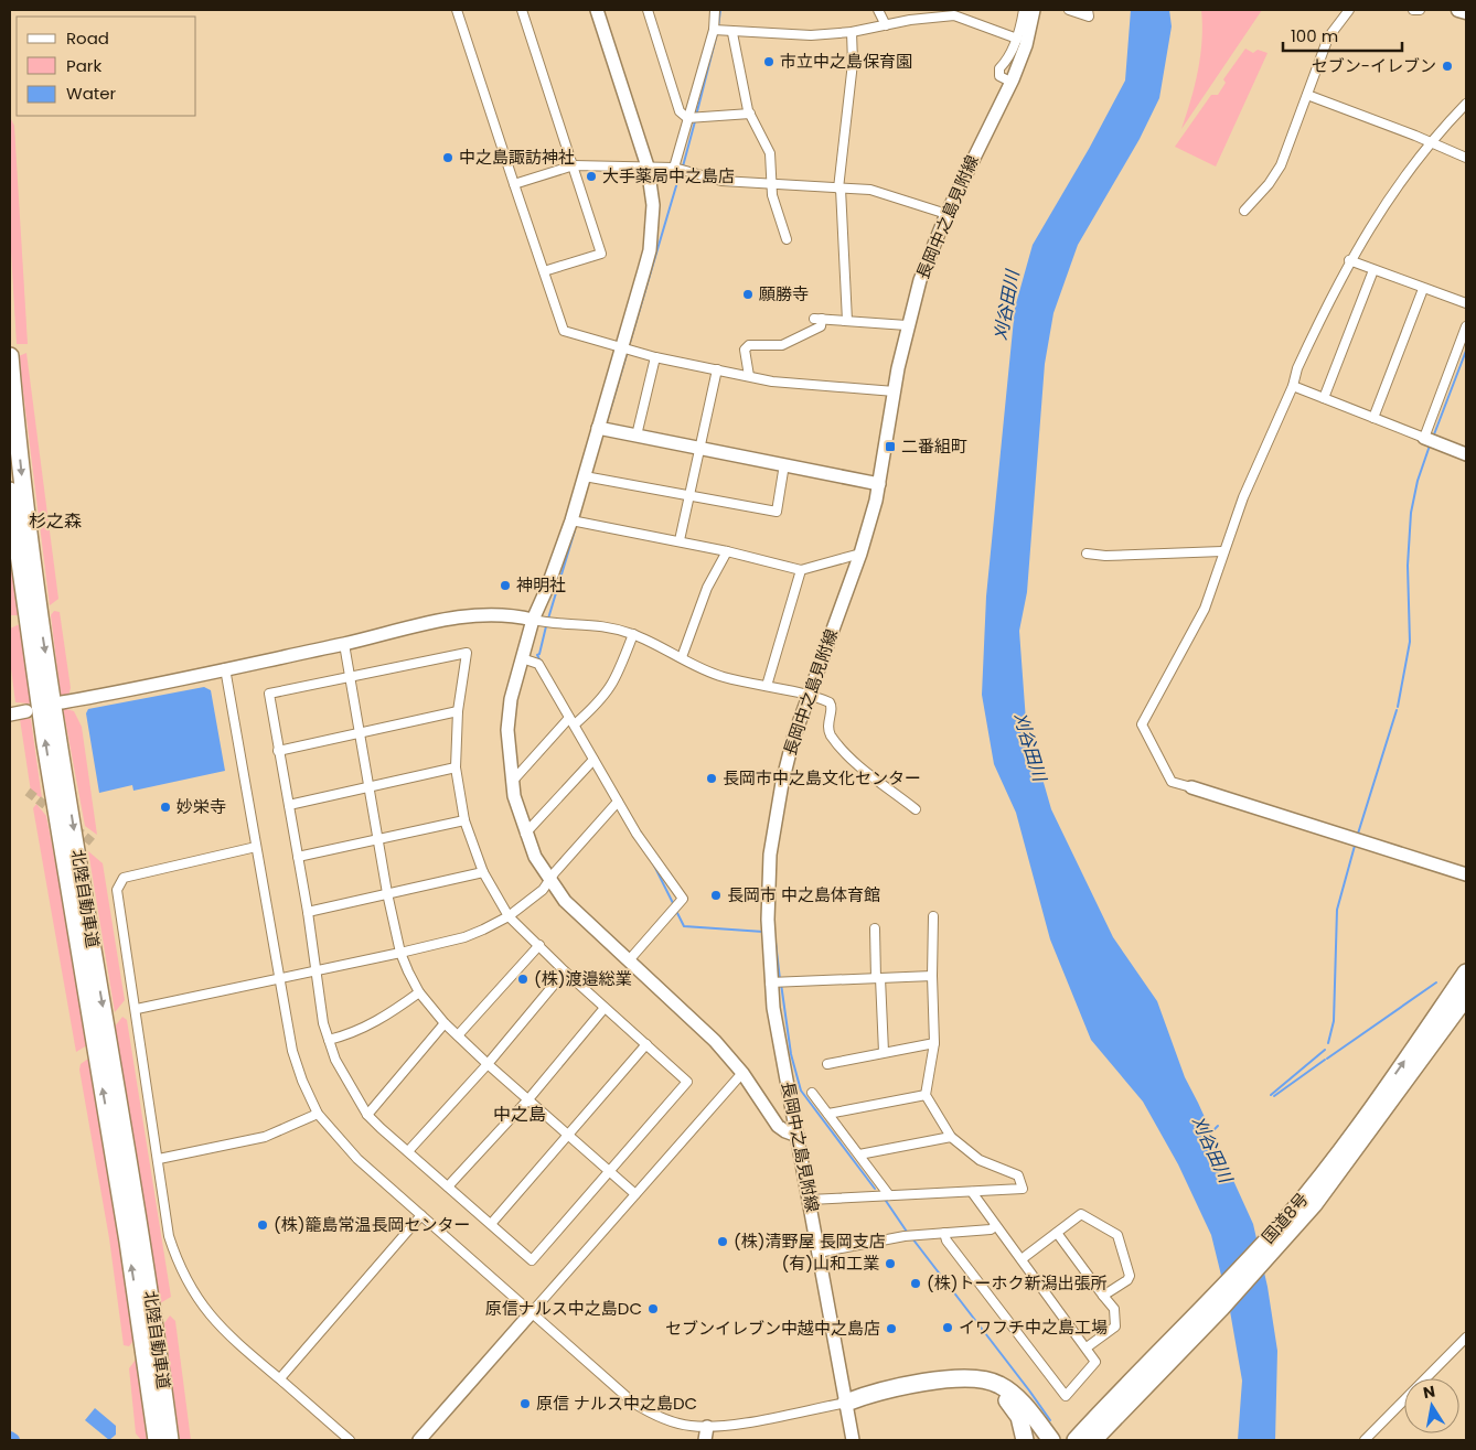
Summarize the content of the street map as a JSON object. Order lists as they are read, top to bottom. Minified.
{"streets":{"highway":["北陸自動車道","国道8号"],"street":["長岡中之島見附線"]},"districts":["杉之森","中之島"],"water":["刈谷田川"],"places":{"other":["市立中之島保育園","セブン-イレブン","中之島諏訪神社","大手薬局中之島店","願勝寺","神明社","長岡市中之島文化センター","妙栄寺","長岡市 中之島体育館","(株)渡邉総業","(株)籠島常温長岡センター","(株)清野屋 長岡支店","(有)山和工業","(株)トーホク新潟出張所","原信ナルス中之島DC","イワフチ中之島工場","セブンイレブン中越中之島店","原信 ナルス中之島DC"],"transit":["二番組町"]},"legend":["Road","Park","Water"],"scale_bar":"100 m","north":"top"}
